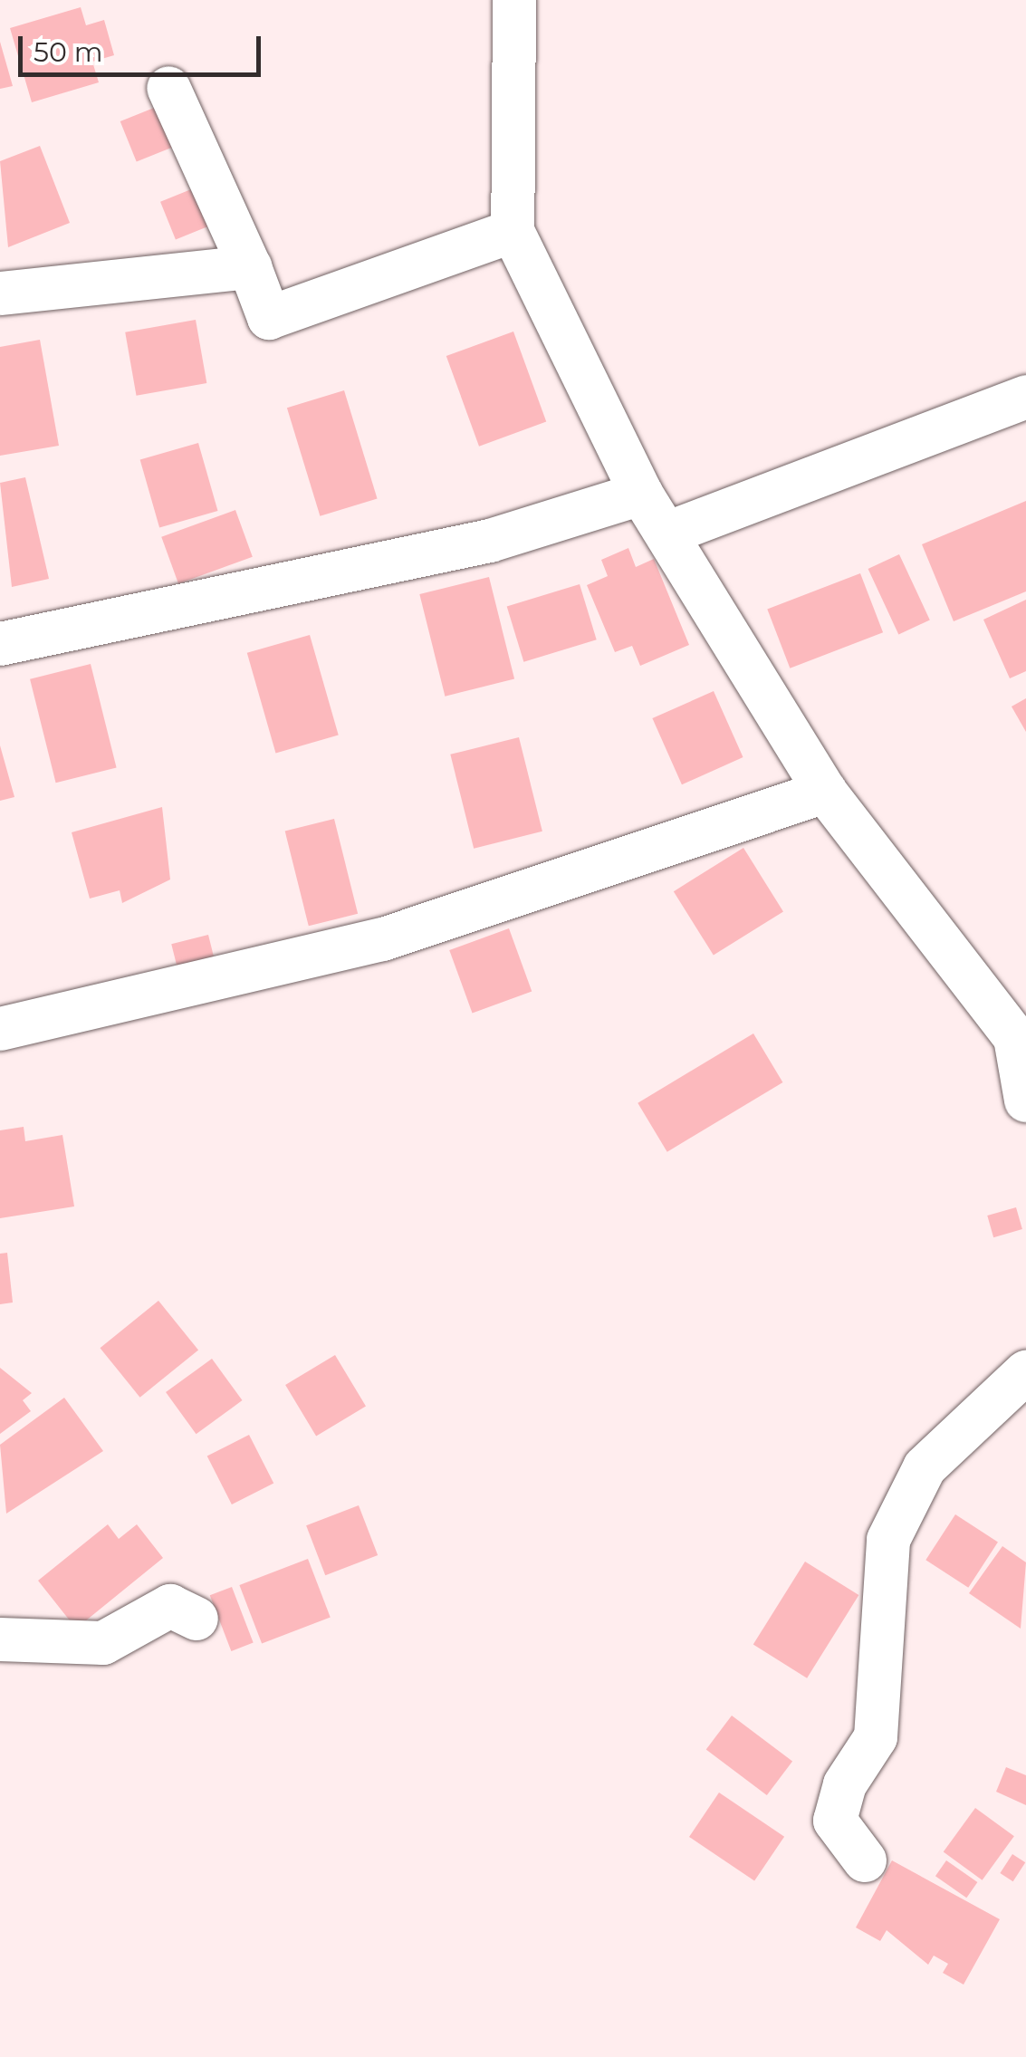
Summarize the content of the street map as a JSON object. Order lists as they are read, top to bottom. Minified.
{"scale_bar":"50 m"}
